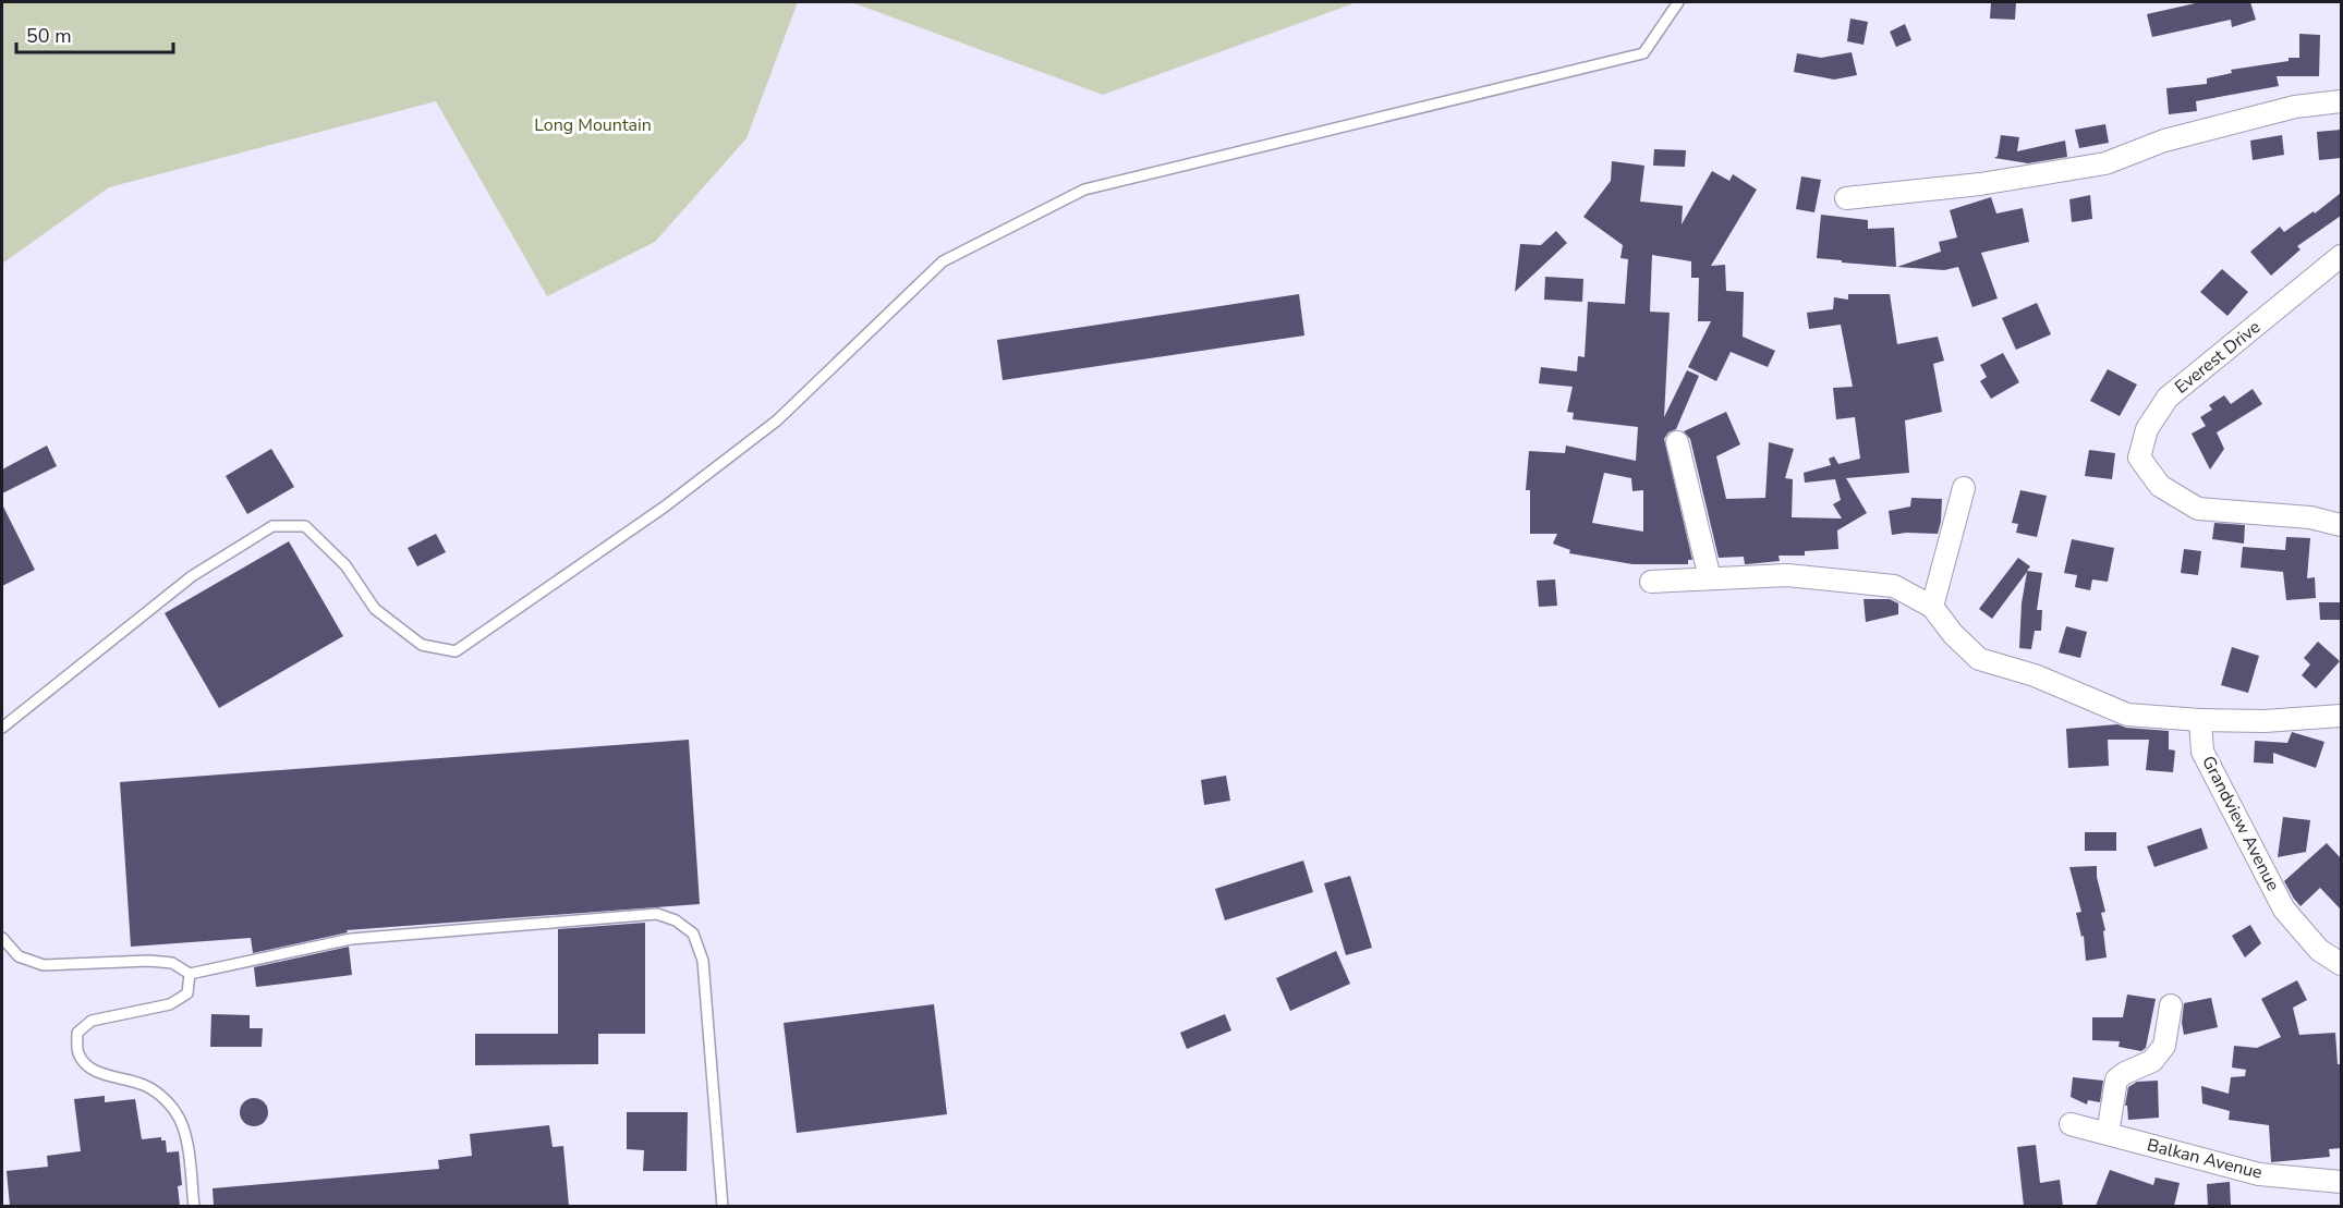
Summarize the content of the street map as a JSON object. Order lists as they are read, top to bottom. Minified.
{"streets":{"street":["Everest Drive","Grandview Avenue","Balkan Avenue"]},"parks":["Long Mountain"],"scale_bar":"50 m"}
